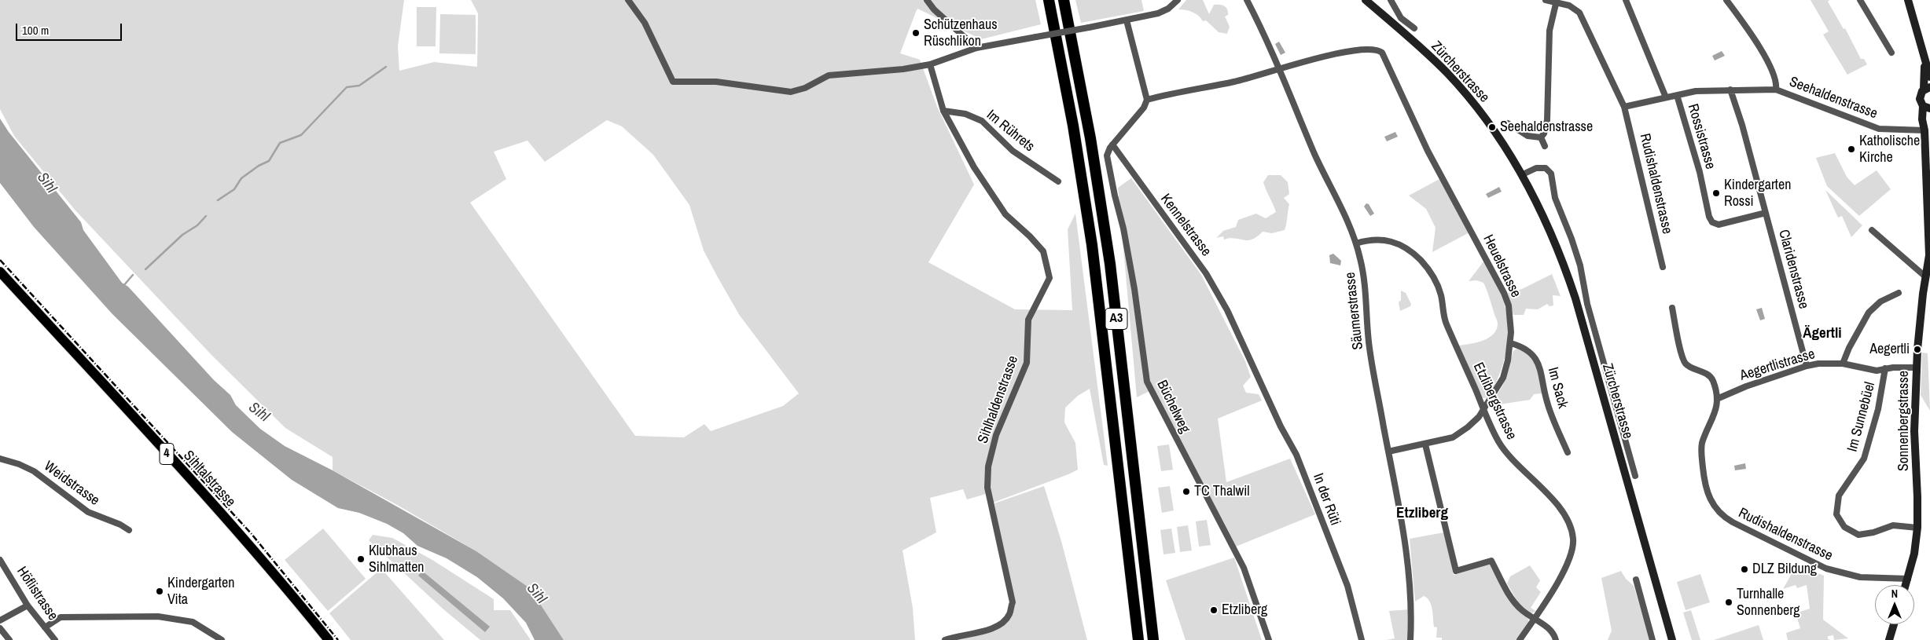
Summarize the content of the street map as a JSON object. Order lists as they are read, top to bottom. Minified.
{"streets":{"highway":["A3"],"main road":["Zürcherstrasse","Sonnenbergstrasse","4","Sihltalstrasse"],"street":["Seehaldenstrasse","Im Rührets","Rossistrasse","Rudishaldenstrasse","Kennelstrasse","Heuelstrasse","Claridenstrasse","Säumerstrasse","Aegertlistrasse","Im Sack","Sihlhaldenstrasse","Etzlibergstrasse","Büchelweg","Im Sunnebüel","Weidstrasse","In der Rüti","Höflistrasse"]},"crossings":[["Seehaldenstrasse","Rossistrasse"],["Seehaldenstrasse","Rudishaldenstrasse"],["Seehaldenstrasse","Claridenstrasse"],["Seehaldenstrasse","Sonnenbergstrasse"],["Im Rührets","Sihlhaldenstrasse"],["Rossistrasse","Claridenstrasse"],["Rudishaldenstrasse","Aegertlistrasse"],["Rudishaldenstrasse","Sonnenbergstrasse"],["Kennelstrasse","Büchelweg"],["Kennelstrasse","In der Rüti"],["Heuelstrasse","Säumerstrasse"],["Heuelstrasse","Im Sack"],["Heuelstrasse","Etzlibergstrasse"],["Claridenstrasse","Aegertlistrasse"],["Säumerstrasse","Etzlibergstrasse"],["Aegertlistrasse","Im Sunnebüel"],["Aegertlistrasse","Sonnenbergstrasse"],["Im Sunnebüel","Sonnenbergstrasse"]],"districts":["Ägertli","Etzliberg"],"water":["Sihl"],"places":["Schützenhaus Rüschlikon","Seehaldenstrasse","Katholische Kirche","Kindergarten Rossi","Aegertli","TC Thalwil","Klubhaus Sihlmatten","DLZ Bildung","Kindergarten Vita","Turnhalle Sonnenberg","Etzliberg"],"scale_bar":"100 m","north":"top"}
